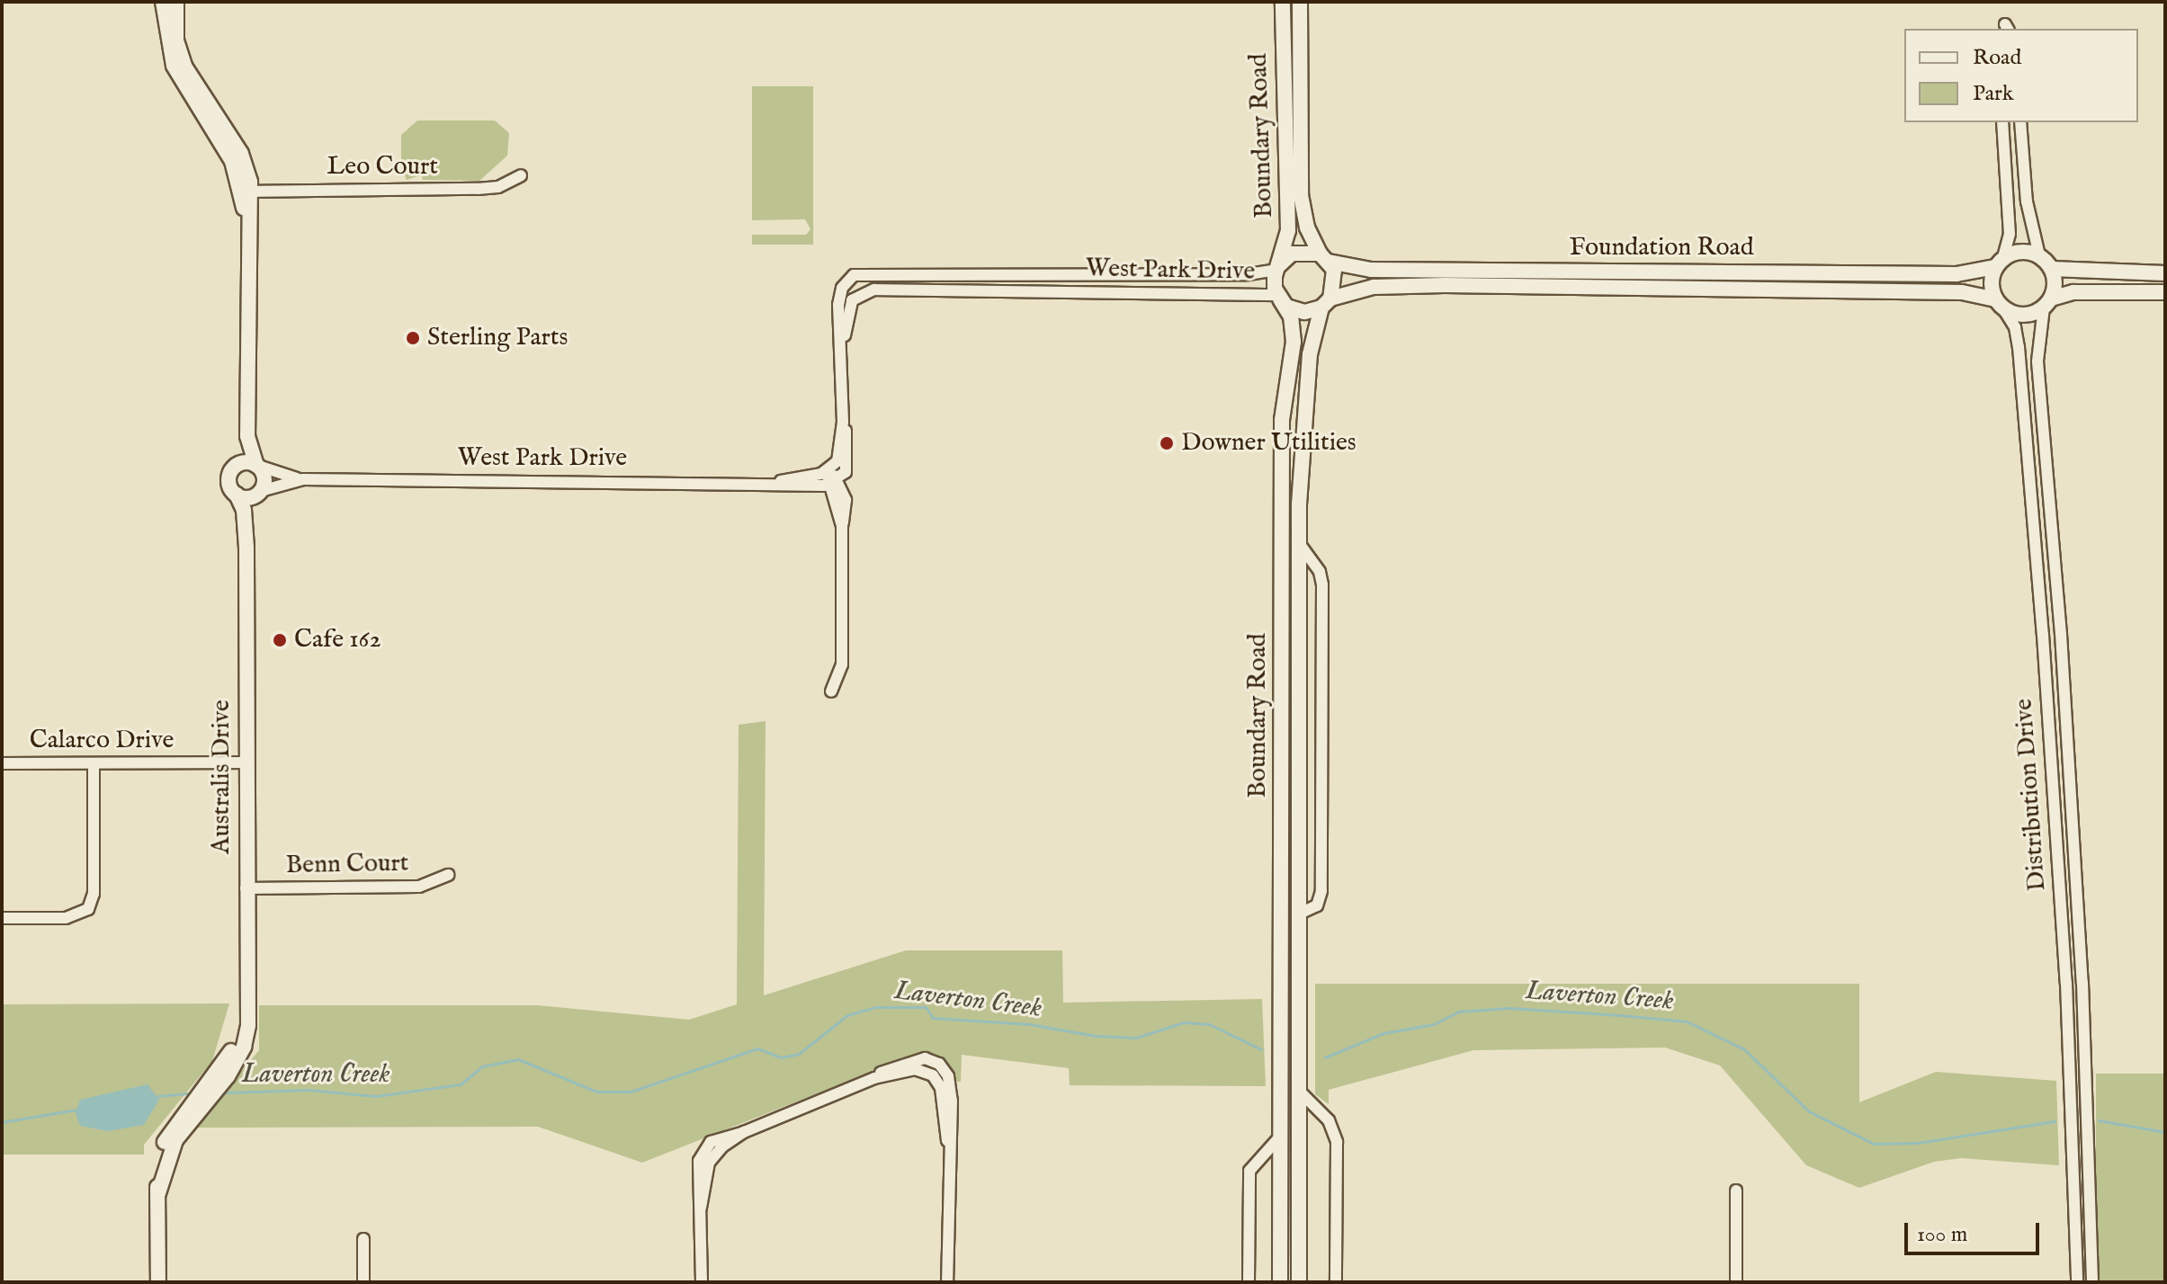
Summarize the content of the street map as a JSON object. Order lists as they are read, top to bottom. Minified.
{"streets":{"street":["Boundary Road","Leo Court","Foundation Road","West Park Drive","Calarco Drive","Australis Drive","Distribution Drive","Benn Court"]},"crossings":[["Boundary Road","Foundation Road"],["Boundary Road","West Park Drive"],["Foundation Road","West Park Drive"],["Foundation Road","Distribution Drive"],["West Park Drive","Australis Drive"],["Calarco Drive","Australis Drive"],["Australis Drive","Benn Court"]],"water":["Laverton Creek"],"places":["Sterling Parts","Downer Utilities","Cafe 162"],"legend":["Road","Park"],"scale_bar":"100 m"}
